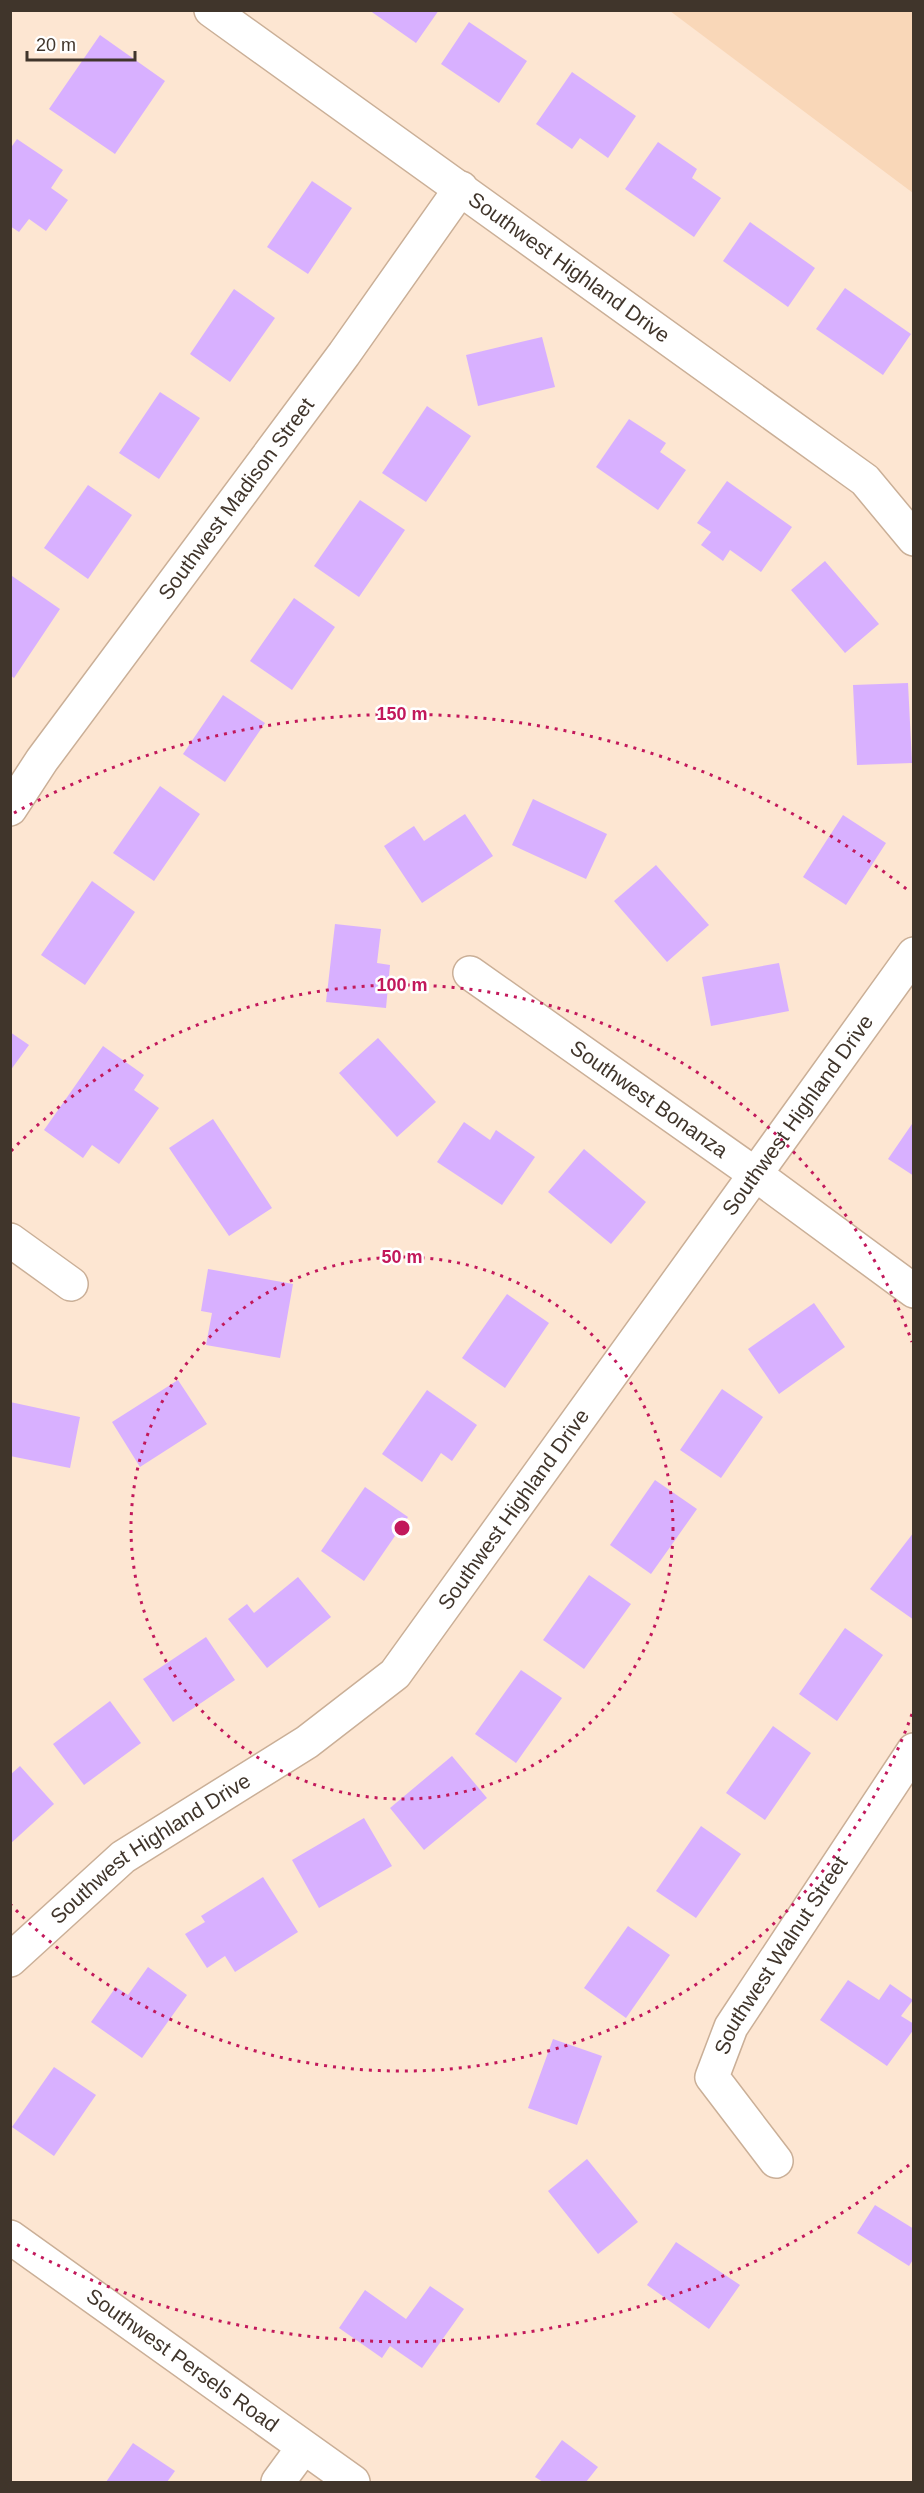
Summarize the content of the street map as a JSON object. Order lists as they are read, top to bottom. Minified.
{"streets":{"street":["Southwest Highland Drive","Southwest Madison Street","Southwest Bonanza","Southwest Walnut Street","Southwest Persels Road"]},"crossings":[["Southwest Highland Drive","Southwest Madison Street"],["Southwest Highland Drive","Southwest Bonanza"]],"scale_bar":"20 m","rings":["150 m","100 m","50 m"]}
